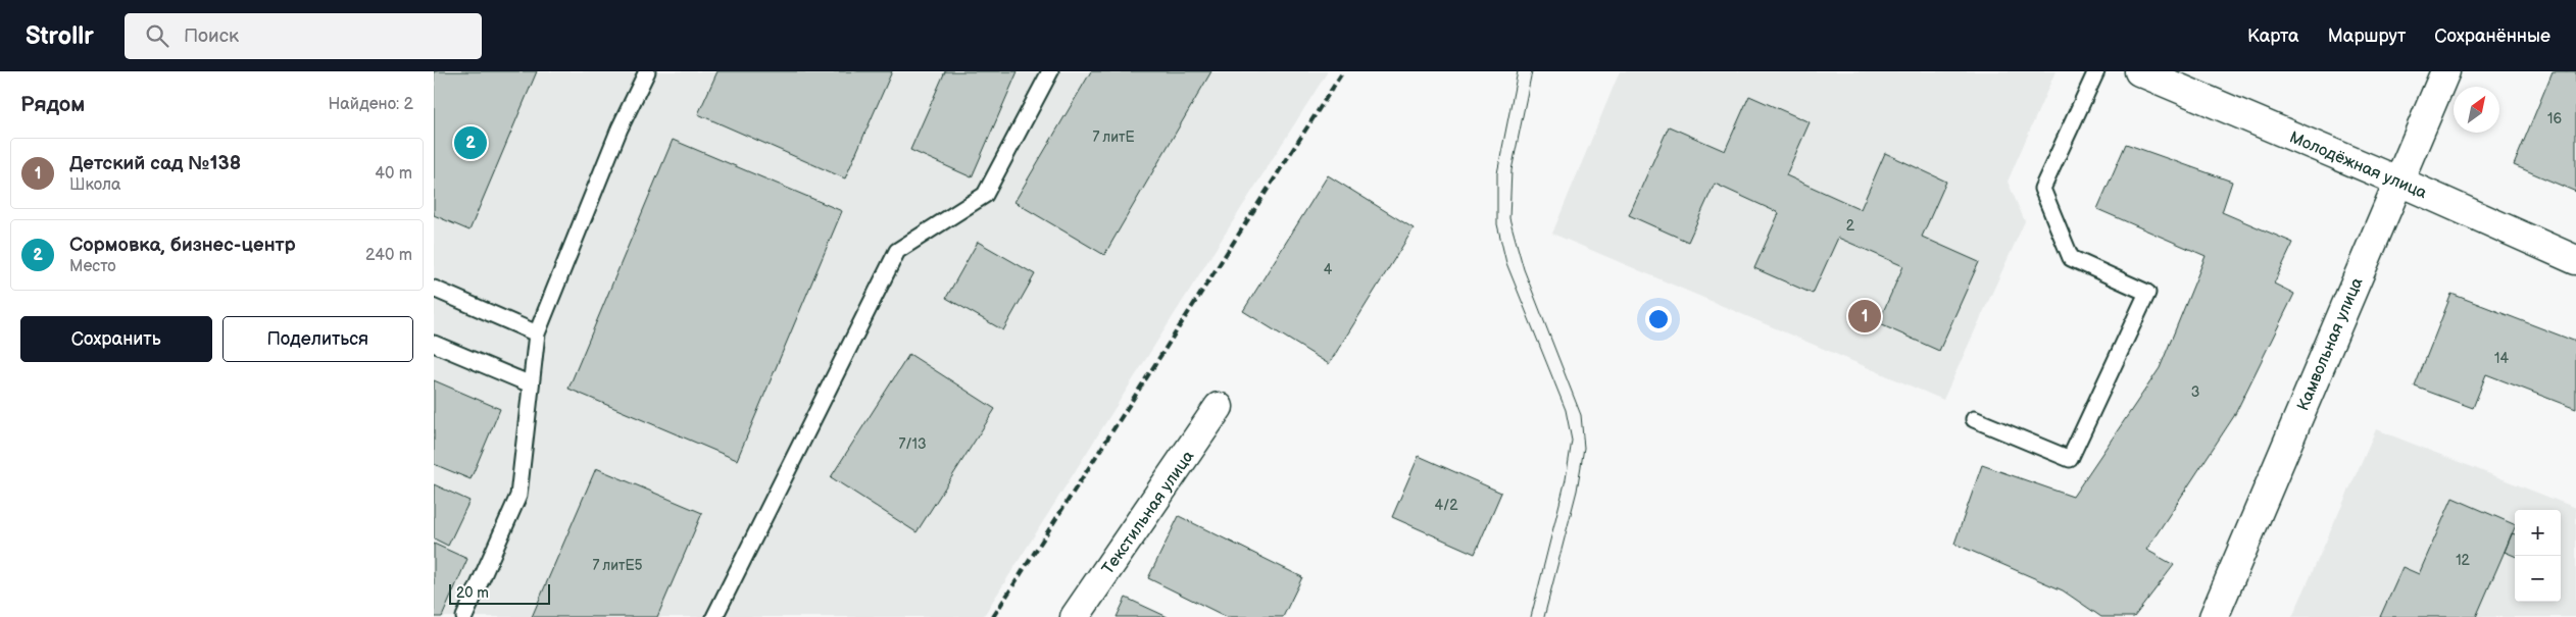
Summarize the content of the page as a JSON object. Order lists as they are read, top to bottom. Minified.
{"streets":{"street":["Молодёжная улица","Камвольная улица","Текстильная улица"]},"crossings":[["Молодёжная улица","Камвольная улица"]],"house_numbers":["16","7 литЕ","2","4","14","3","7/13","4/2","12","7 литЕ5"],"scale_bar":"20 m","north":"top right","page":{"header":"Strollr","search":"Поиск","nav":["Карта","Маршрут","Сохранённые"],"heading":["Рядом","Найдено: 2"],"pins":["2","1"],"list":[{"mark":"1","name":"Детский сад №138","note":"Школа","value":"40 m"},{"mark":"2","name":"Сормовка, бизнес-центр","note":"Место","value":"240 m"}],"buttons":["Сохранить","Поделиться"],"map_buttons":["+","−"],"scale":"20 m"}}
